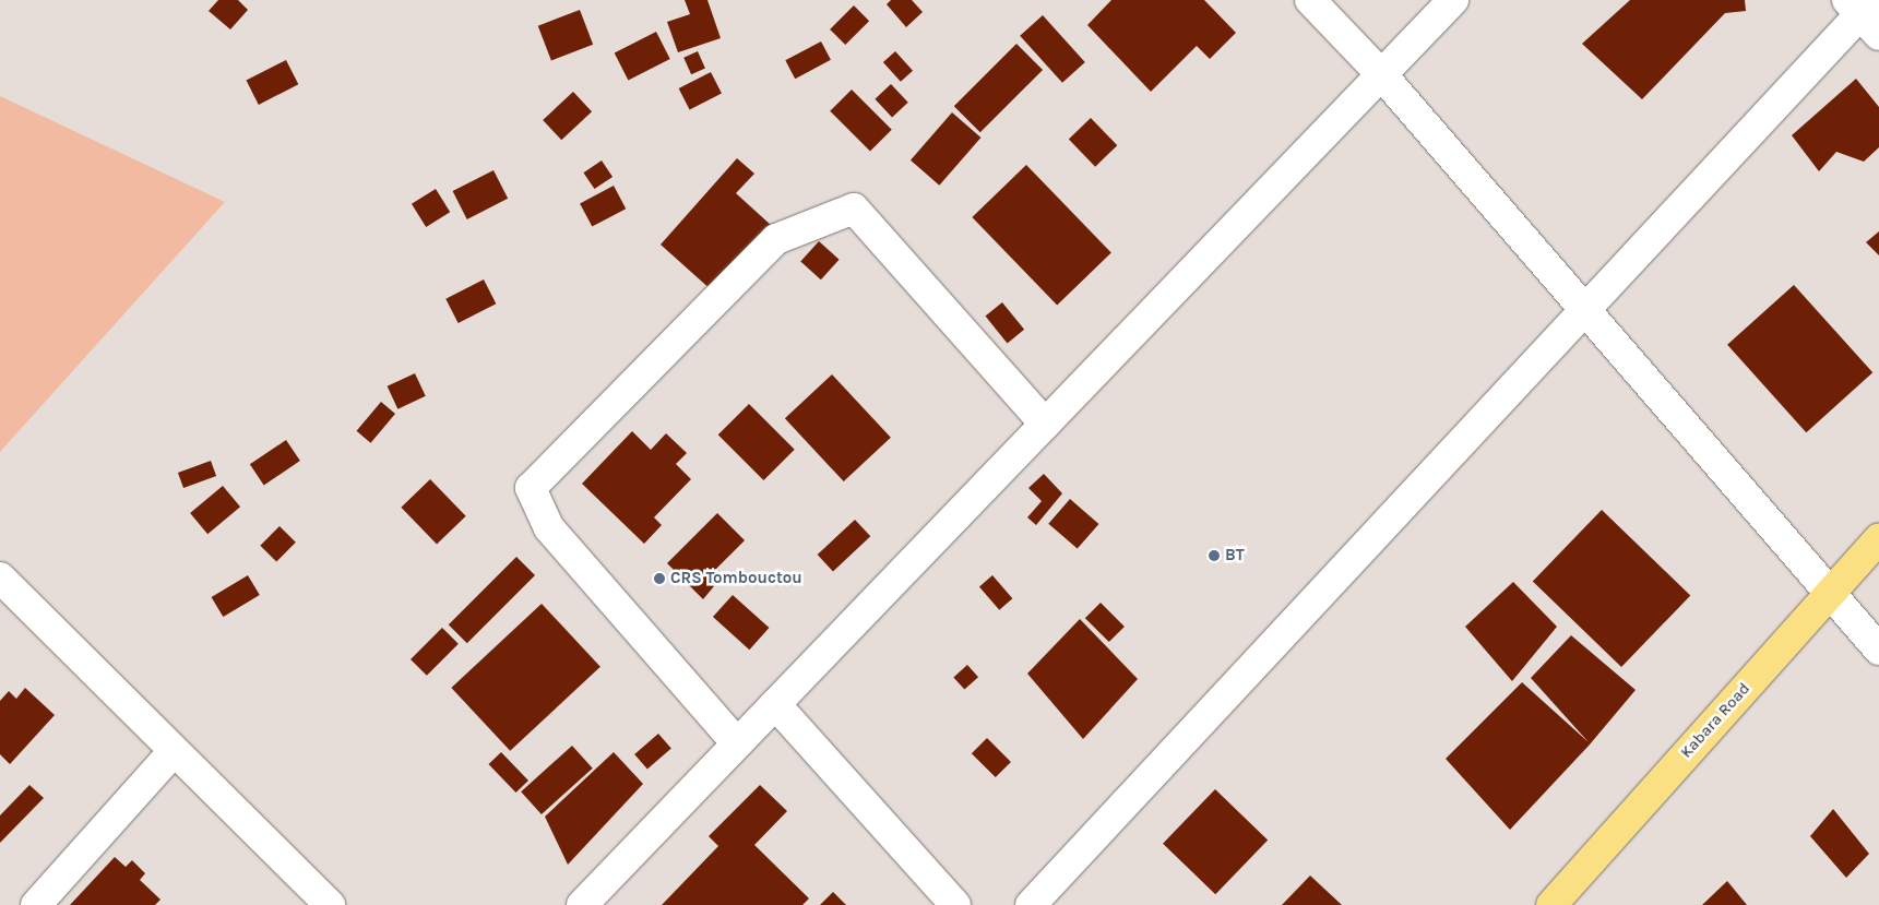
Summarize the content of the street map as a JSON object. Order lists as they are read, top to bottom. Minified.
{"streets":{"main road":["Kabara Road"]},"places":["BT","CRS Tombouctou"]}
